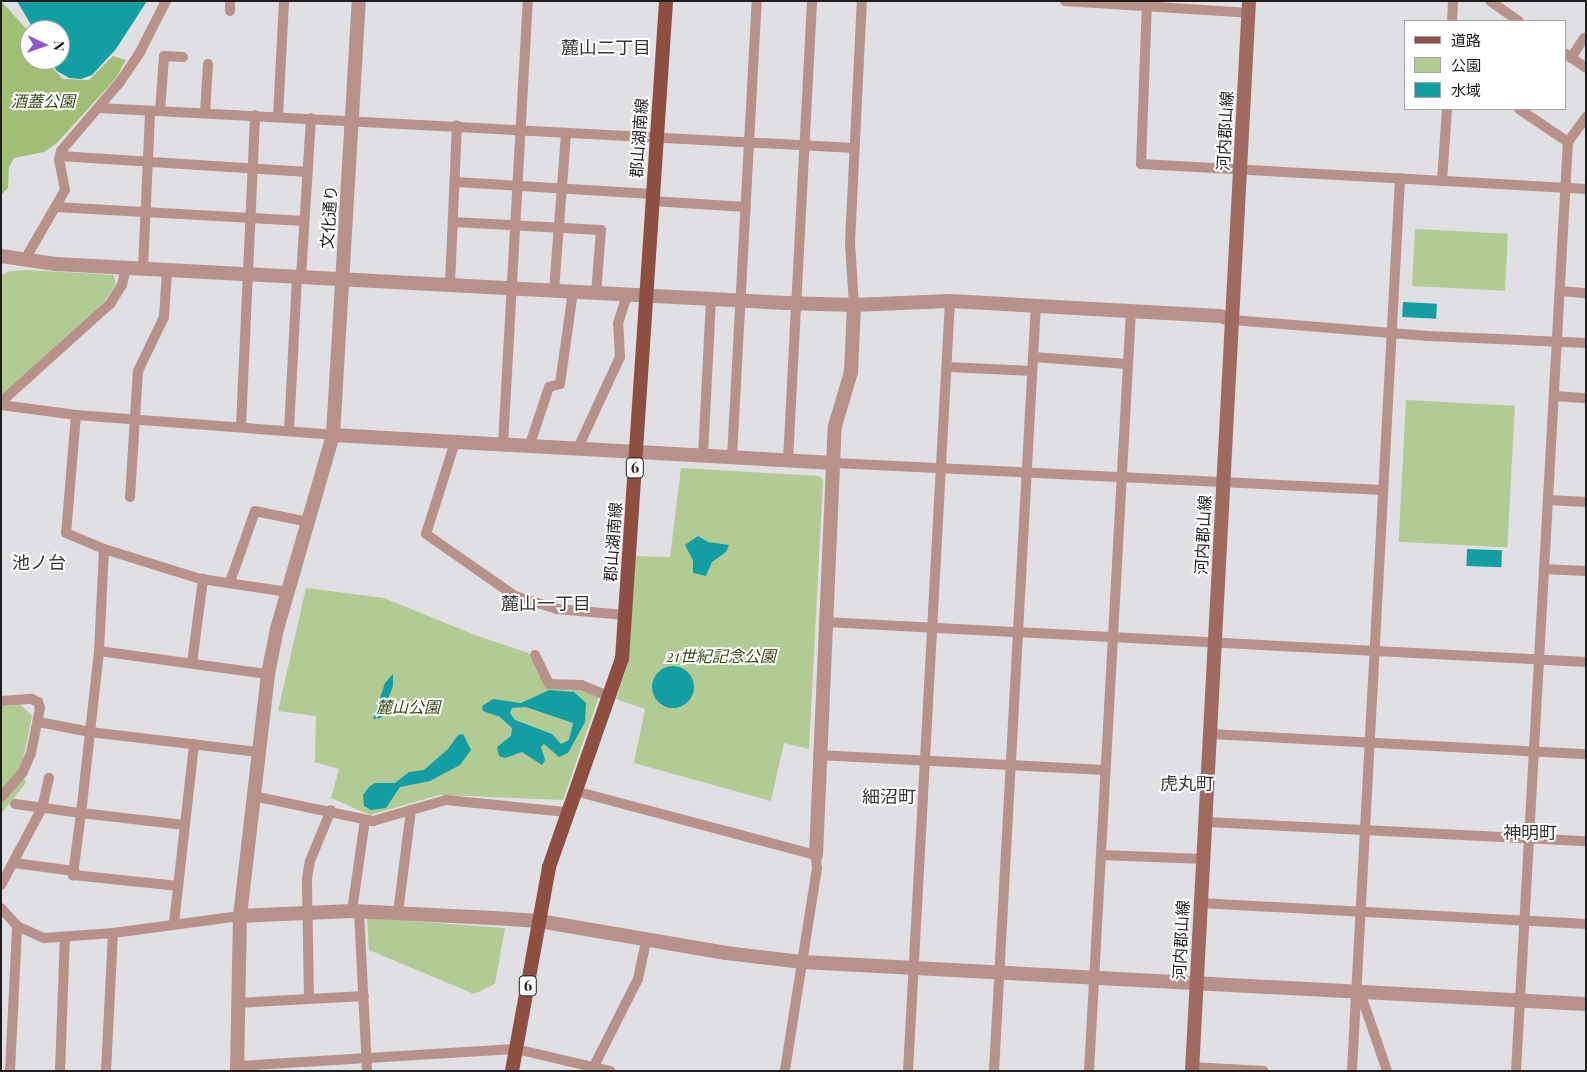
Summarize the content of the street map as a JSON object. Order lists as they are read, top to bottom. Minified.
{"streets":{"main road":["河内郡山線","郡山湖南線","6"],"street":["文化通り"]},"districts":["麓山二丁目","池ノ台","麓山一丁目","虎丸町","細沼町","神明町"],"parks":["酒蓋公園","21世紀記念公園","麓山公園"],"legend":["道路","公園","水域"],"north":"right"}
